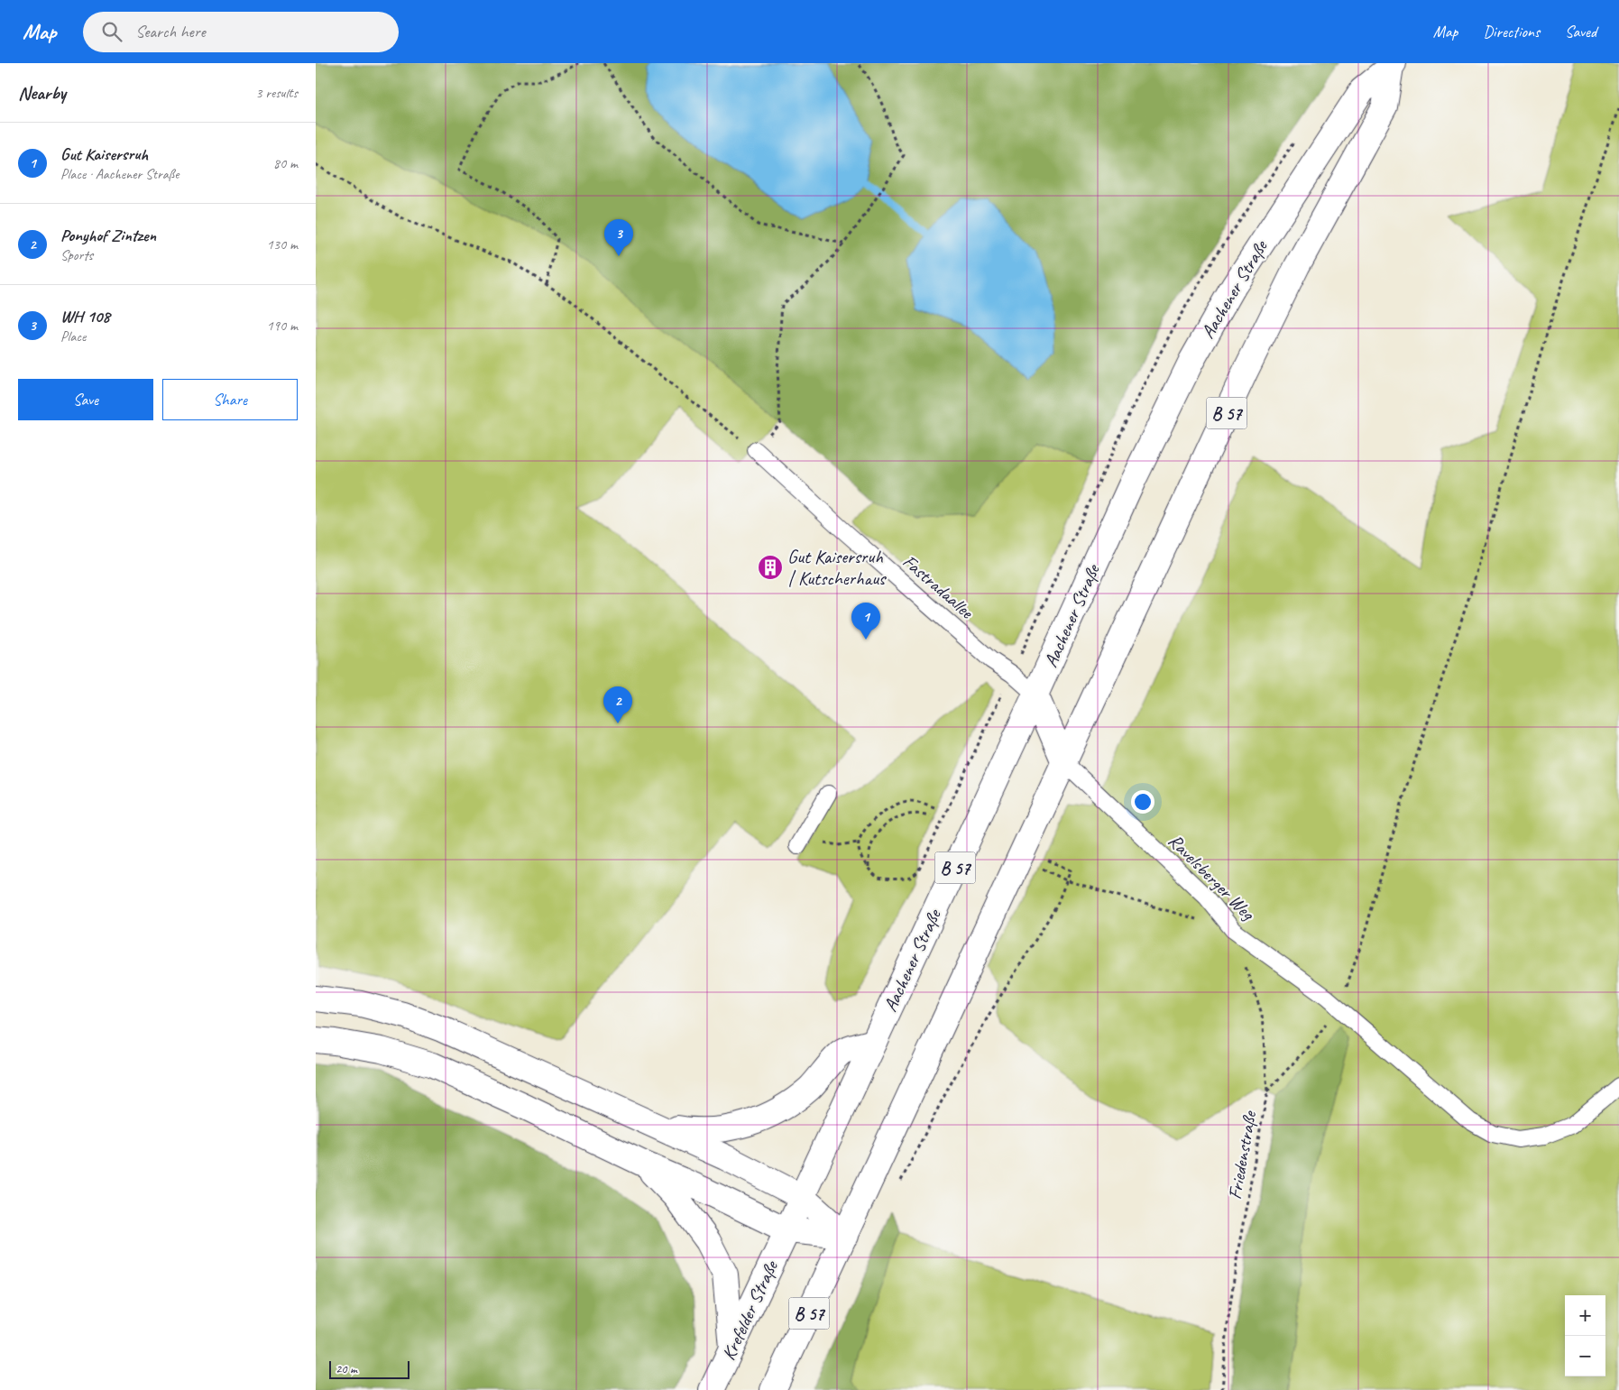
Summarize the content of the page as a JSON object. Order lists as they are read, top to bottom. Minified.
{"streets":{"main road":["Aachener Straße","B 57","Krefelder Straße"],"lane":["Fastradaallee","Ravelsberger Weg"],"path":["Friedenstraße"]},"crossings":[["Aachener Straße","B 57"],["Aachener Straße","Fastradaallee"],["Aachener Straße","Ravelsberger Weg"],["Aachener Straße","Krefelder Straße"],["Ravelsberger Weg","Friedenstraße"]],"places":{"building":["Gut Kaisersruh | Kutscherhaus"]},"scale_bar":"20 m","page":{"header":"Map","search":"Search here","nav":["Map","Directions","Saved"],"heading":["Nearby","3 results"],"list":[{"mark":"1","name":"Gut Kaisersruh","note":"Place · Aachener Straße","value":"80 m"},{"mark":"2","name":"Ponyhof Zintzen","note":"Sports","value":"130 m"},{"mark":"3","name":"WH 108","note":"Place","value":"190 m"}],"pins":["3","1","2"],"buttons":["Save","Share"],"map_buttons":["+","−"],"scale":"20 m"}}
